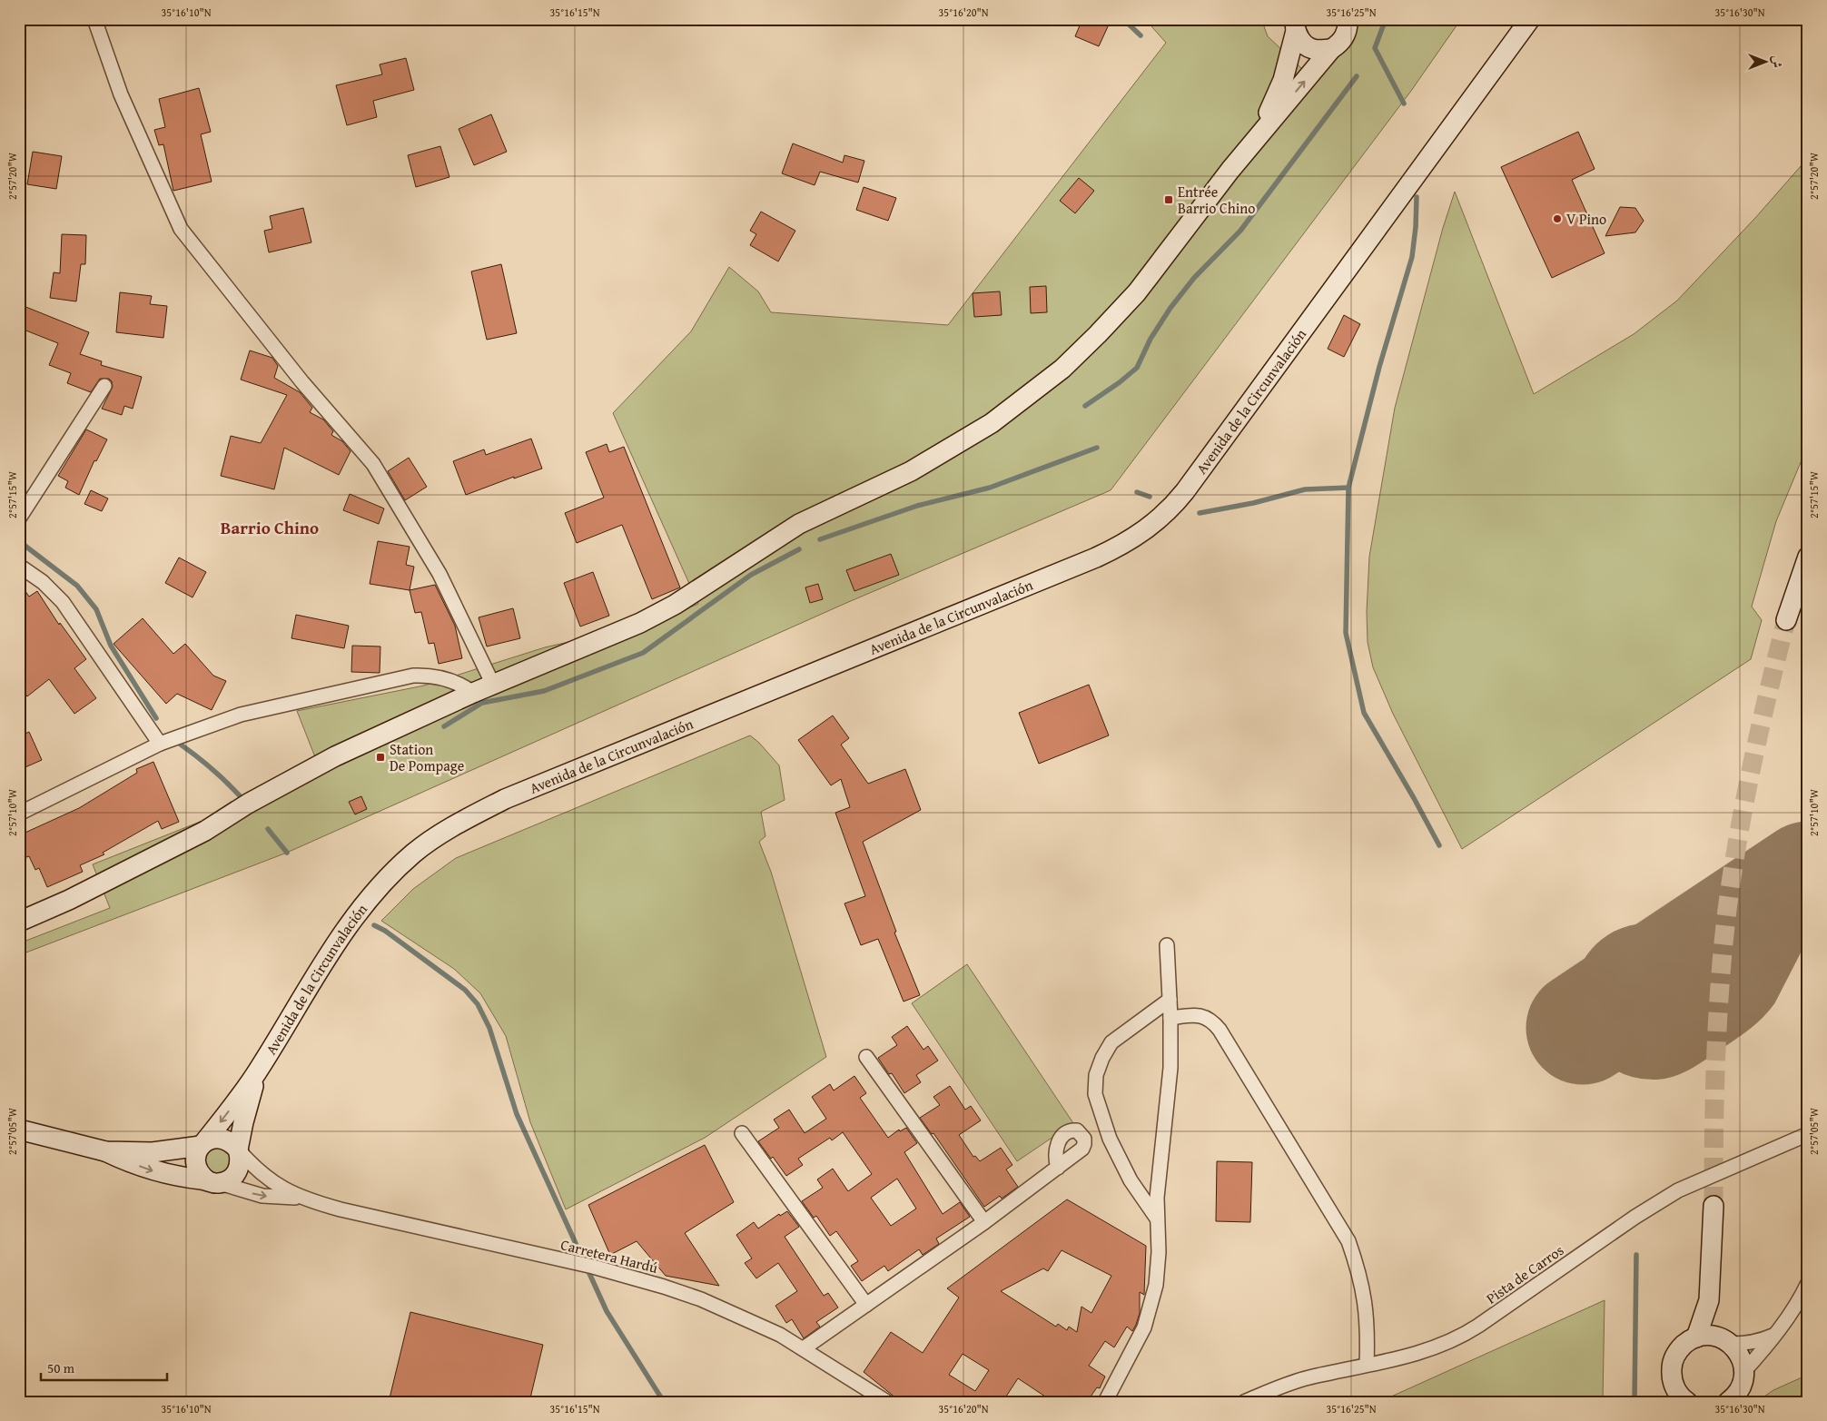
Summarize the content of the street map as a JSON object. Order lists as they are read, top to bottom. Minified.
{"streets":{"main road":["Avenida de la Circunvalación"],"street":["Carretera Hardú","Pista de Carros"]},"districts":["Barrio Chino"],"places":{"transit":["Entrée Barrio Chino","Station De Pompage"],"other":["V Pino"]},"scale_bar":"50 m","north":"right","coordinates":["35°16'10\"N","35°16'15\"N","35°16'20\"N","35°16'25\"N","35°16'30\"N","2°57'20\"W","2°57'15\"W","2°57'10\"W","2°57'05\"W"]}
